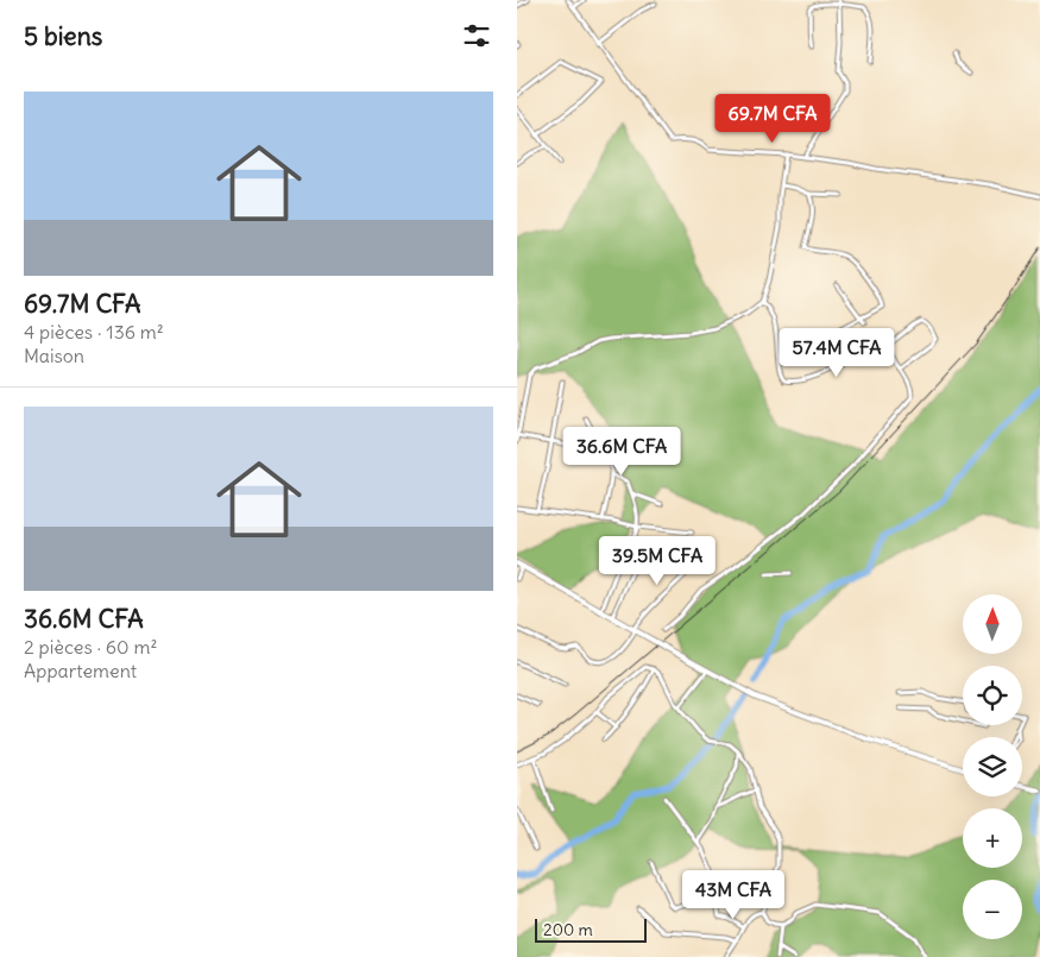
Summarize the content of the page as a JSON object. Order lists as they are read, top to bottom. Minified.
{"scale_bar":"200 m","north":"top","page":{"heading":"5 biens","list":[{"name":"69.7M CFA","note":"4 pièces · 136 m² · Maison"},{"name":"36.6M CFA","note":"2 pièces · 60 m² · Appartement"}],"price":["69.7M CFA","57.4M CFA","36.6M CFA","39.5M CFA","43M CFA"],"map_buttons":["+","−"],"scale":"200 m"}}
